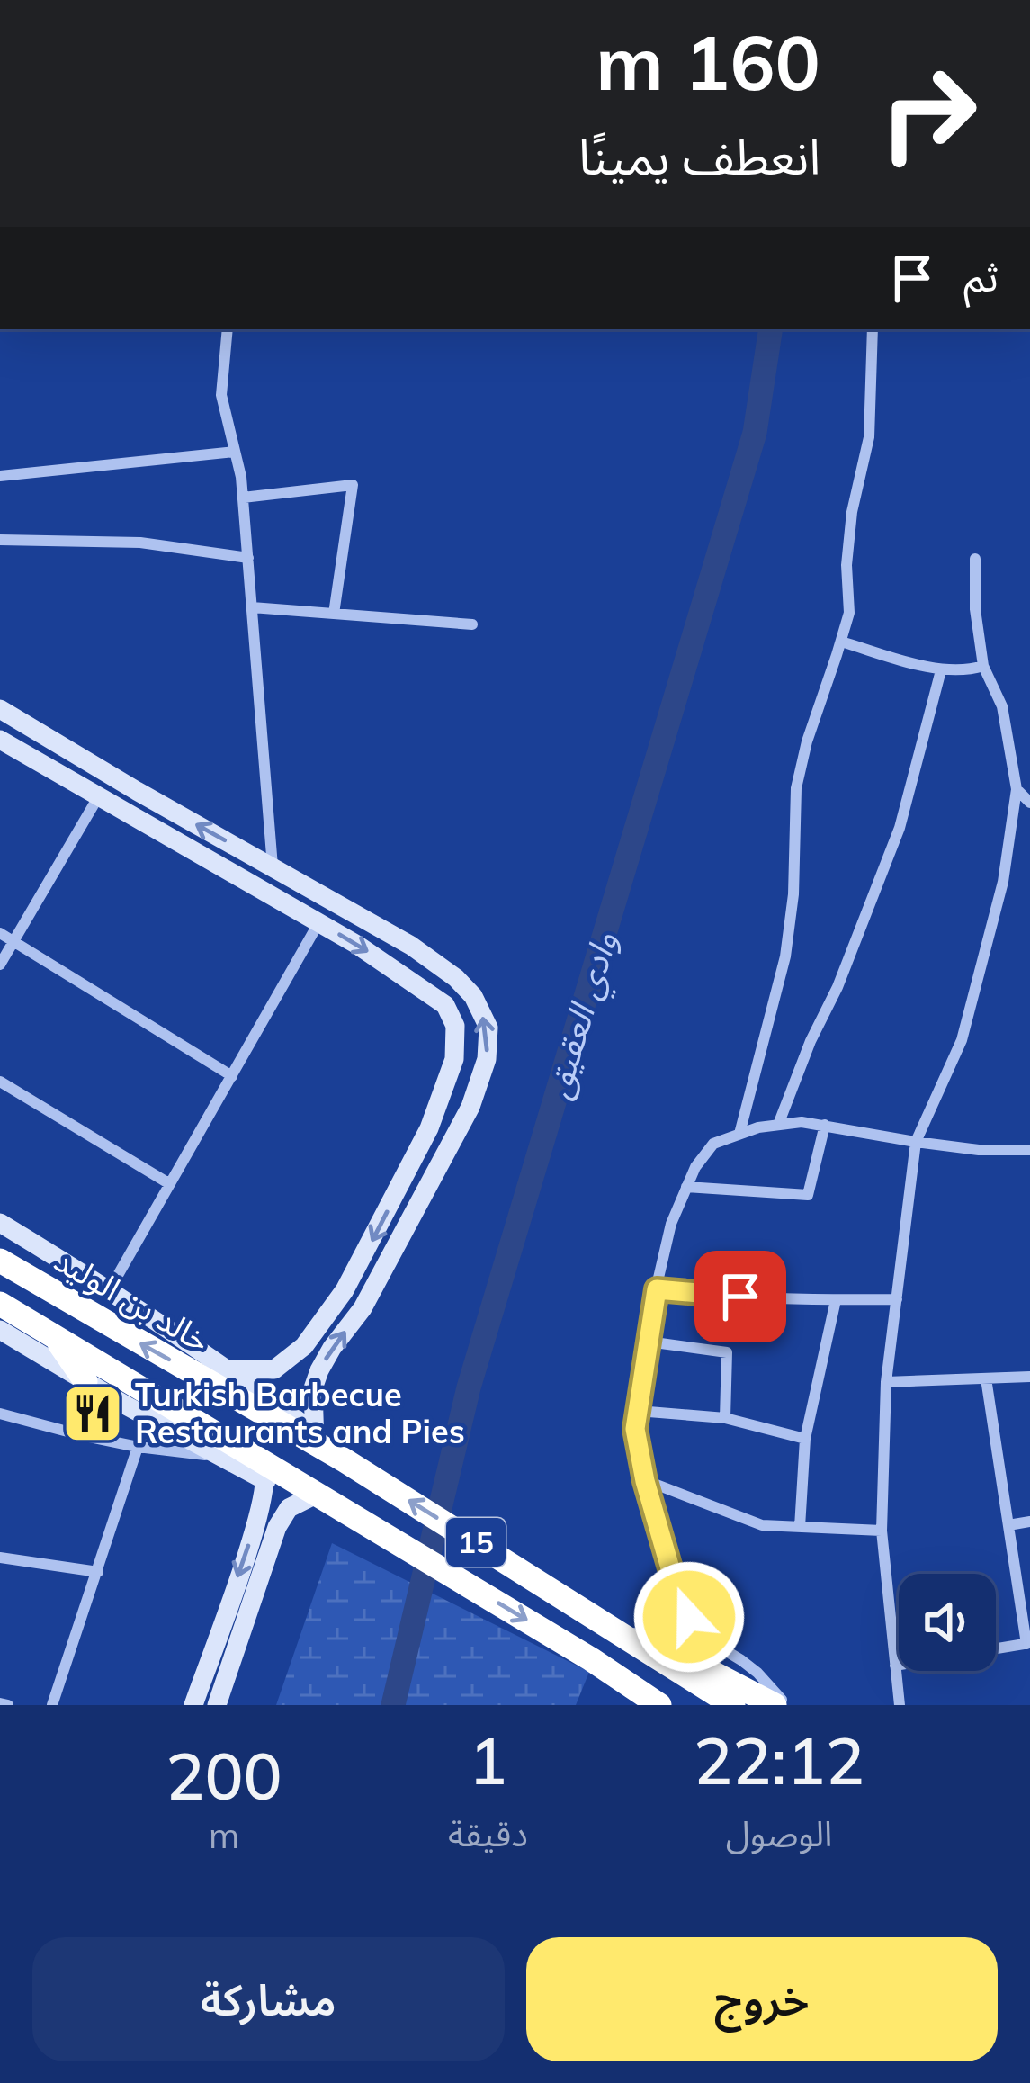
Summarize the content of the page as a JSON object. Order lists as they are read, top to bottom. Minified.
{"streets":{"highway":["خالد بن الوليد","15"]},"crossings":[["خالد بن الوليد","15"]],"water":["وادي العقيق"],"places":{"restaurant":["Turkish Barbecue Restaurants and Pies"]},"page":{"turn":["160 m","انعطف يمينًا"],"then":"ثم","eta":["22:12","الوصول","1","دقيقة","200","m"],"buttons":["خروج","مشاركة"]}}
